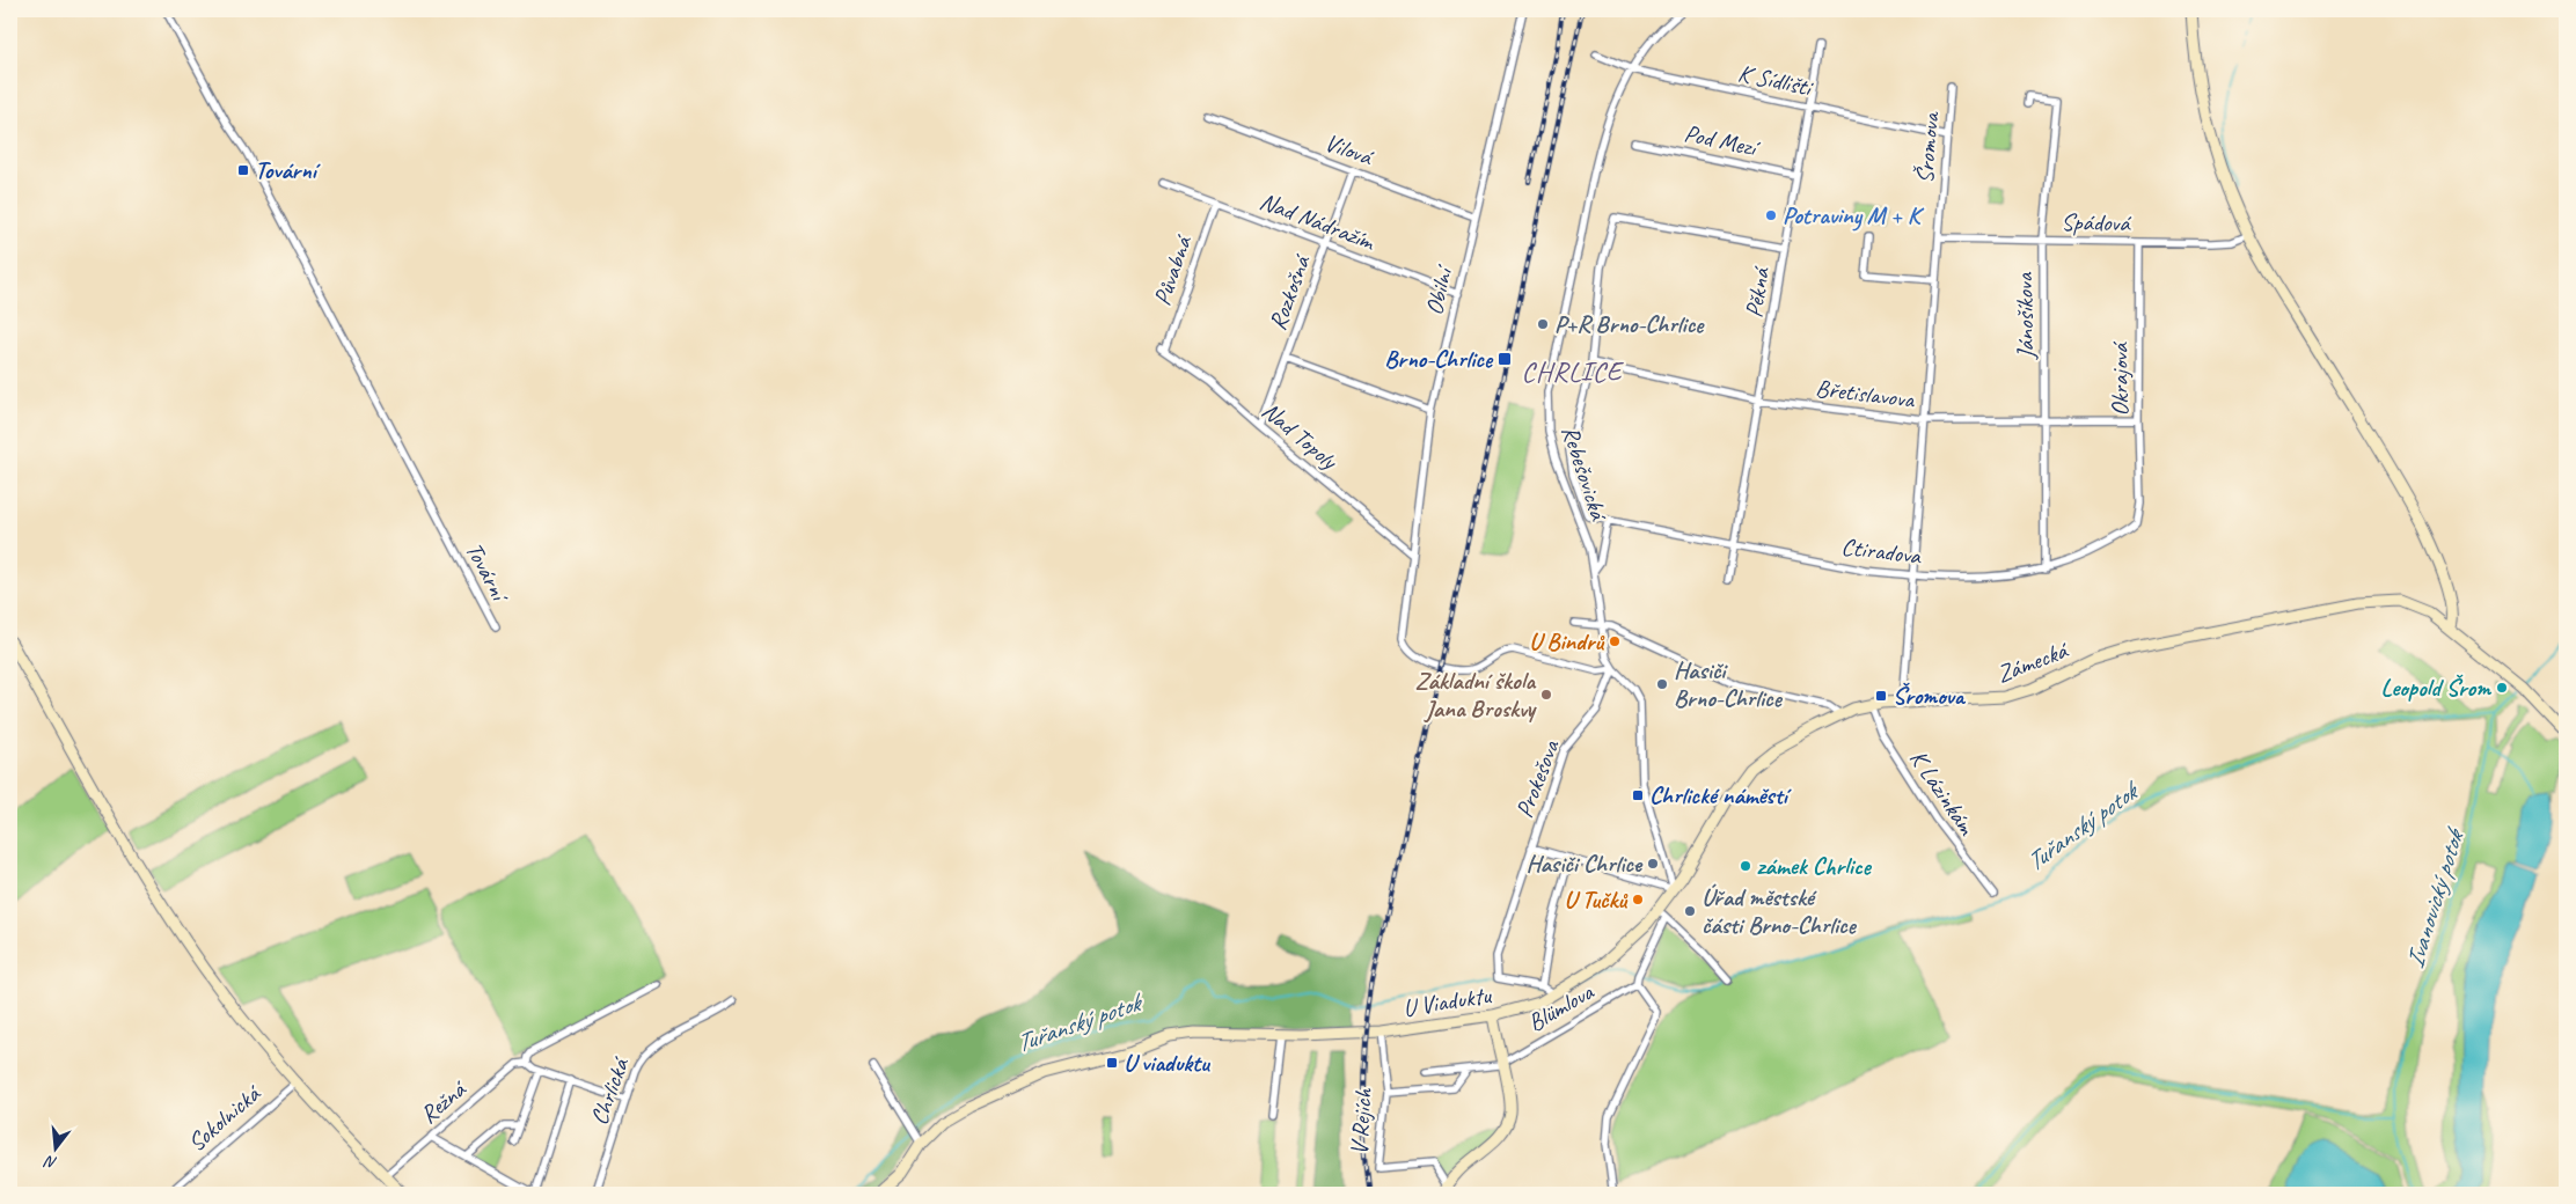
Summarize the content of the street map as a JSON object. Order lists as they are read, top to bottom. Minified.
{"streets":{"street":["K Sídlišti","Pod Mezí","Šromova","Vilová","Nad Nádražím","Spádová","Půvabná","Obilní","Rozkošná","Pěkná","Jánošíkova","Okrajová","Břetislavova","Nad Topoly","Rebešovická","Ctiradova","Tovární","Zámecká","Prokešova","K Lázinkám","U Viaduktu","Blümlova","Chrlická","Režná","Sokolnická","V Rejích"]},"crossings":[["K Sídlišti","Šromova"],["K Sídlišti","Pěkná"],["K Sídlišti","Rebešovická"],["Pod Mezí","Pěkná"],["Šromova","Spádová"],["Šromova","Břetislavova"],["Šromova","Ctiradova"],["Šromova","Zámecká"],["Vilová","Obilní"],["Vilová","Rozkošná"],["Nad Nádražím","Půvabná"],["Nad Nádražím","Obilní"],["Nad Nádražím","Rozkošná"],["Spádová","Jánošíkova"],["Spádová","Okrajová"],["Půvabná","Nad Topoly"],["Obilní","Nad Topoly"],["Obilní","Rebešovická"],["Obilní","Prokešova"],["Rozkošná","Nad Topoly"],["Pěkná","Břetislavova"],["Pěkná","Ctiradova"],["Jánošíkova","Břetislavova"],["Jánošíkova","Ctiradova"],["Okrajová","Břetislavova"],["Okrajová","Ctiradova"],["Břetislavova","Ctiradova"],["Rebešovická","Zámecká"],["Rebešovická","Prokešova"],["Zámecká","K Lázinkám"],["Prokešova","U Viaduktu"],["U Viaduktu","V Rejích"],["Blümlova","V Rejích"]],"districts":["CHRLICE"],"water":["Tuřanský potok","Ivanovický potok"],"places":{"transit":["Tovární","Brno-Chrlice","Šromova","Chrlické náměstí","U viaduktu"],"other":["Potraviny M + K","P+R Brno-Chrlice","U Bindrů","Hasiči Brno-Chrlice","Leopold Šrom","Základní škola Jana Broskvy","Hasiči Chrlice","zámek Chrlice","U Tučků","Úřad městské části Brno-Chrlice"]},"north":"bottom"}
